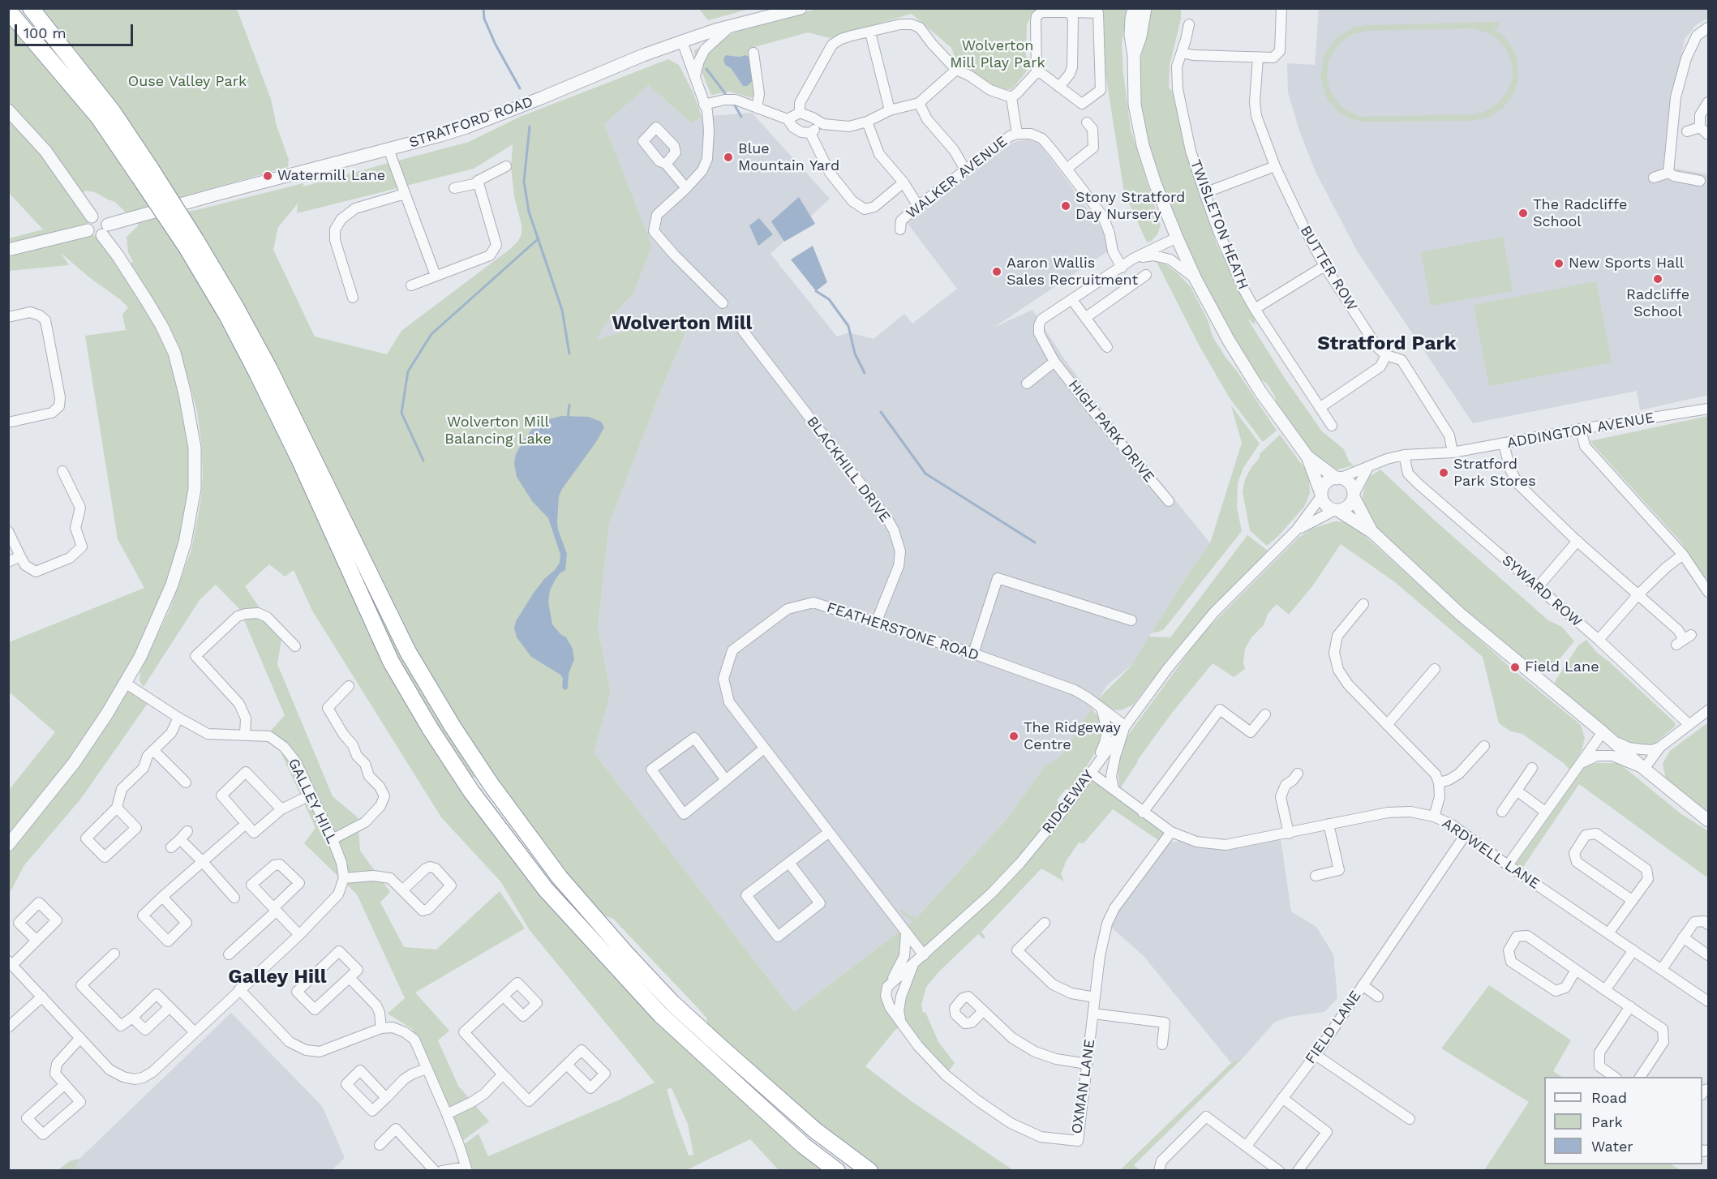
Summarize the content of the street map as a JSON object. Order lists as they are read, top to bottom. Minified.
{"streets":{"street":["STRATFORD ROAD","WALKER AVENUE","TWISLETON HEATH","BUTTER ROW","ADDINGTON AVENUE","HIGH PARK DRIVE","BLACKHILL DRIVE","SYWARD ROW","FEATHERSTONE ROAD","GALLEY HILL","RIDGEWAY","ARDWELL LANE","FIELD LANE","OXMAN LANE"]},"crossings":[["WALKER AVENUE","HIGH PARK DRIVE"],["TWISLETON HEATH","BUTTER ROW"],["BUTTER ROW","ADDINGTON AVENUE"],["ADDINGTON AVENUE","SYWARD ROW"],["ADDINGTON AVENUE","RIDGEWAY"],["BLACKHILL DRIVE","FEATHERSTONE ROAD"],["FEATHERSTONE ROAD","RIDGEWAY"],["RIDGEWAY","ARDWELL LANE"],["ARDWELL LANE","FIELD LANE"],["ARDWELL LANE","OXMAN LANE"]],"districts":["Wolverton Mill","Stratford Park","Galley Hill"],"parks":["Wolverton Mill Play Park","Ouse Valley Park","Wolverton Mill Balancing Lake"],"places":["Blue Mountain Yard","Watermill Lane","Stony Stratford Day Nursery","The Radcliffe School","New Sports Hall","Aaron Wallis Sales Recruitment","Radcliffe School","Stratford Park Stores","Field Lane","The Ridgeway Centre"],"legend":["Road","Park","Water"],"scale_bar":"100 m"}
